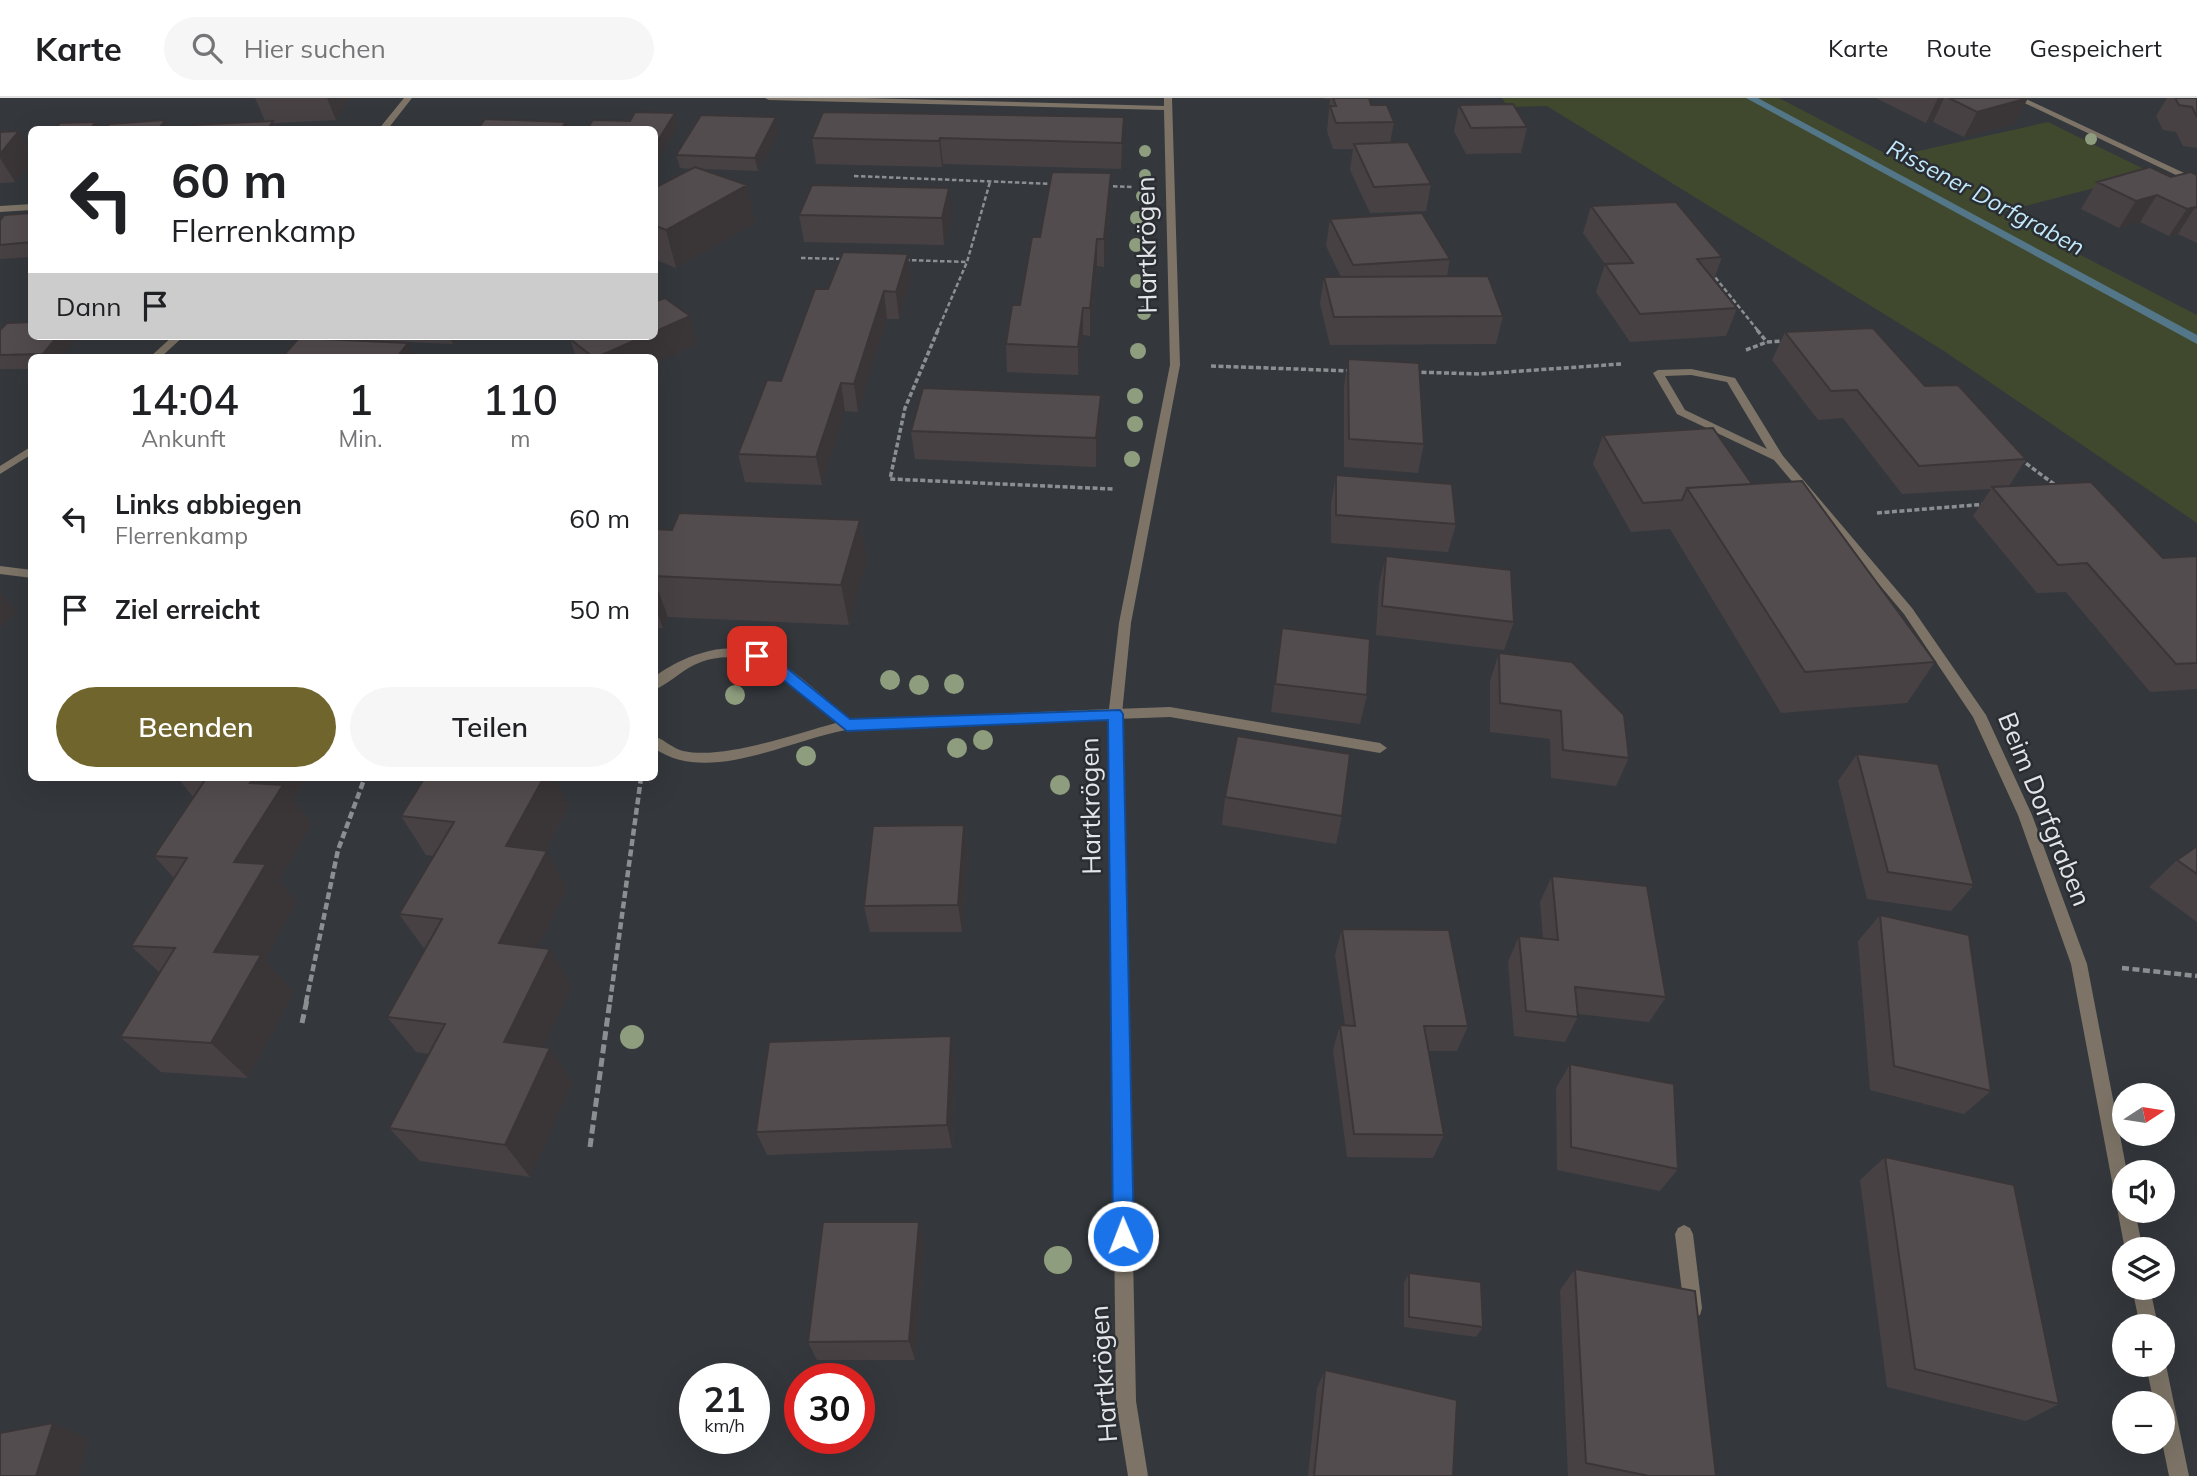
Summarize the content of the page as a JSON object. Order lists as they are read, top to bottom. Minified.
{"streets":{"street":["Hartkrögen","Beim Dorfgraben"]},"water":["Rissener Dorfgraben"],"north":"right","page":{"header":"Karte","search":"Hier suchen","nav":["Karte","Route","Gespeichert"],"turn":["60 m","Flerrenkamp"],"then":"Dann","eta":["14:04","Ankunft","1","Min.","110","m"],"list":[{"name":"Links abbiegen","note":"Flerrenkamp","value":"60 m"},{"name":"Ziel erreicht","value":"50 m"}],"buttons":["Beenden","Teilen"],"map_buttons":["+","−"],"speed":"21 km/h","limit":"30"}}
